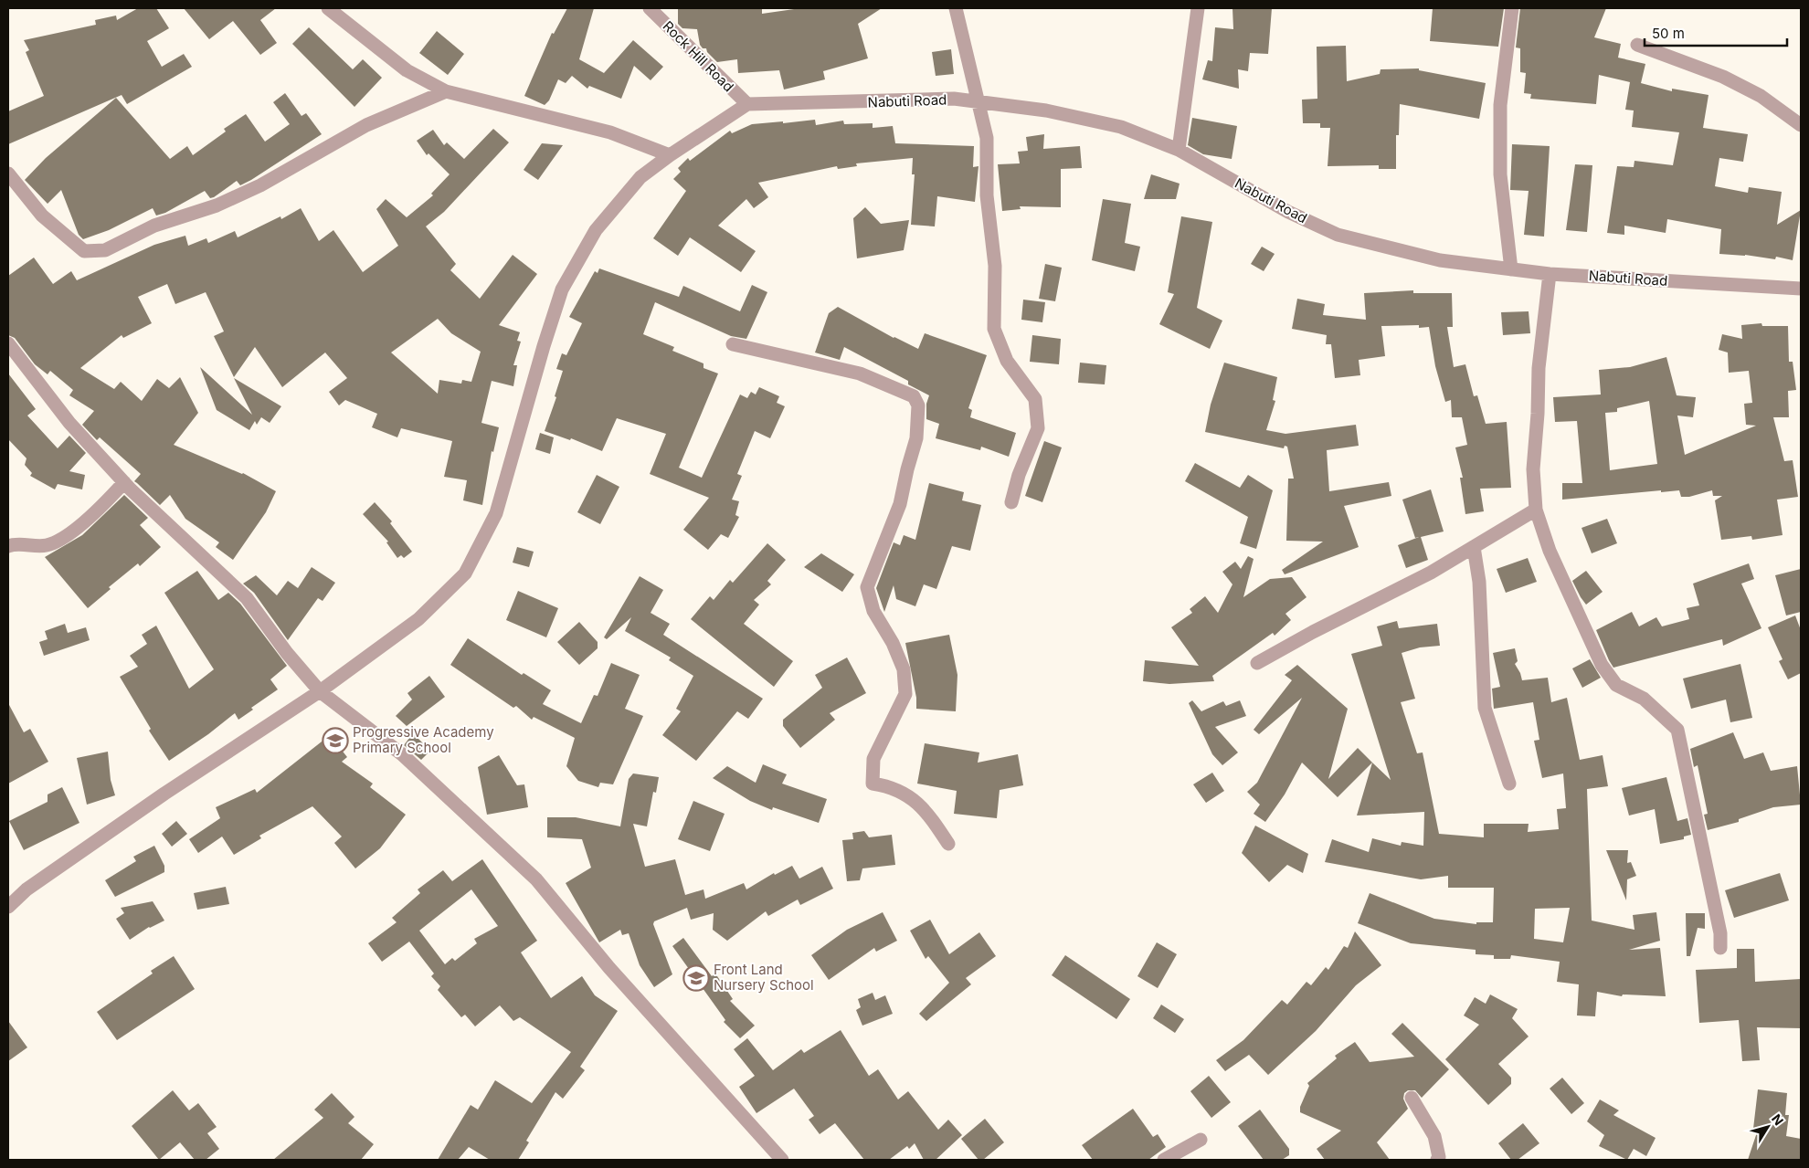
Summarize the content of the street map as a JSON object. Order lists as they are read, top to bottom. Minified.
{"streets":{"street":["Rock Hill Road","Nabuti Road"]},"crossings":[["Rock Hill Road","Nabuti Road"]],"places":{"school or university":["Progressive Academy Primary School","Front Land Nursery School"]},"scale_bar":"50 m","north":"top right"}
